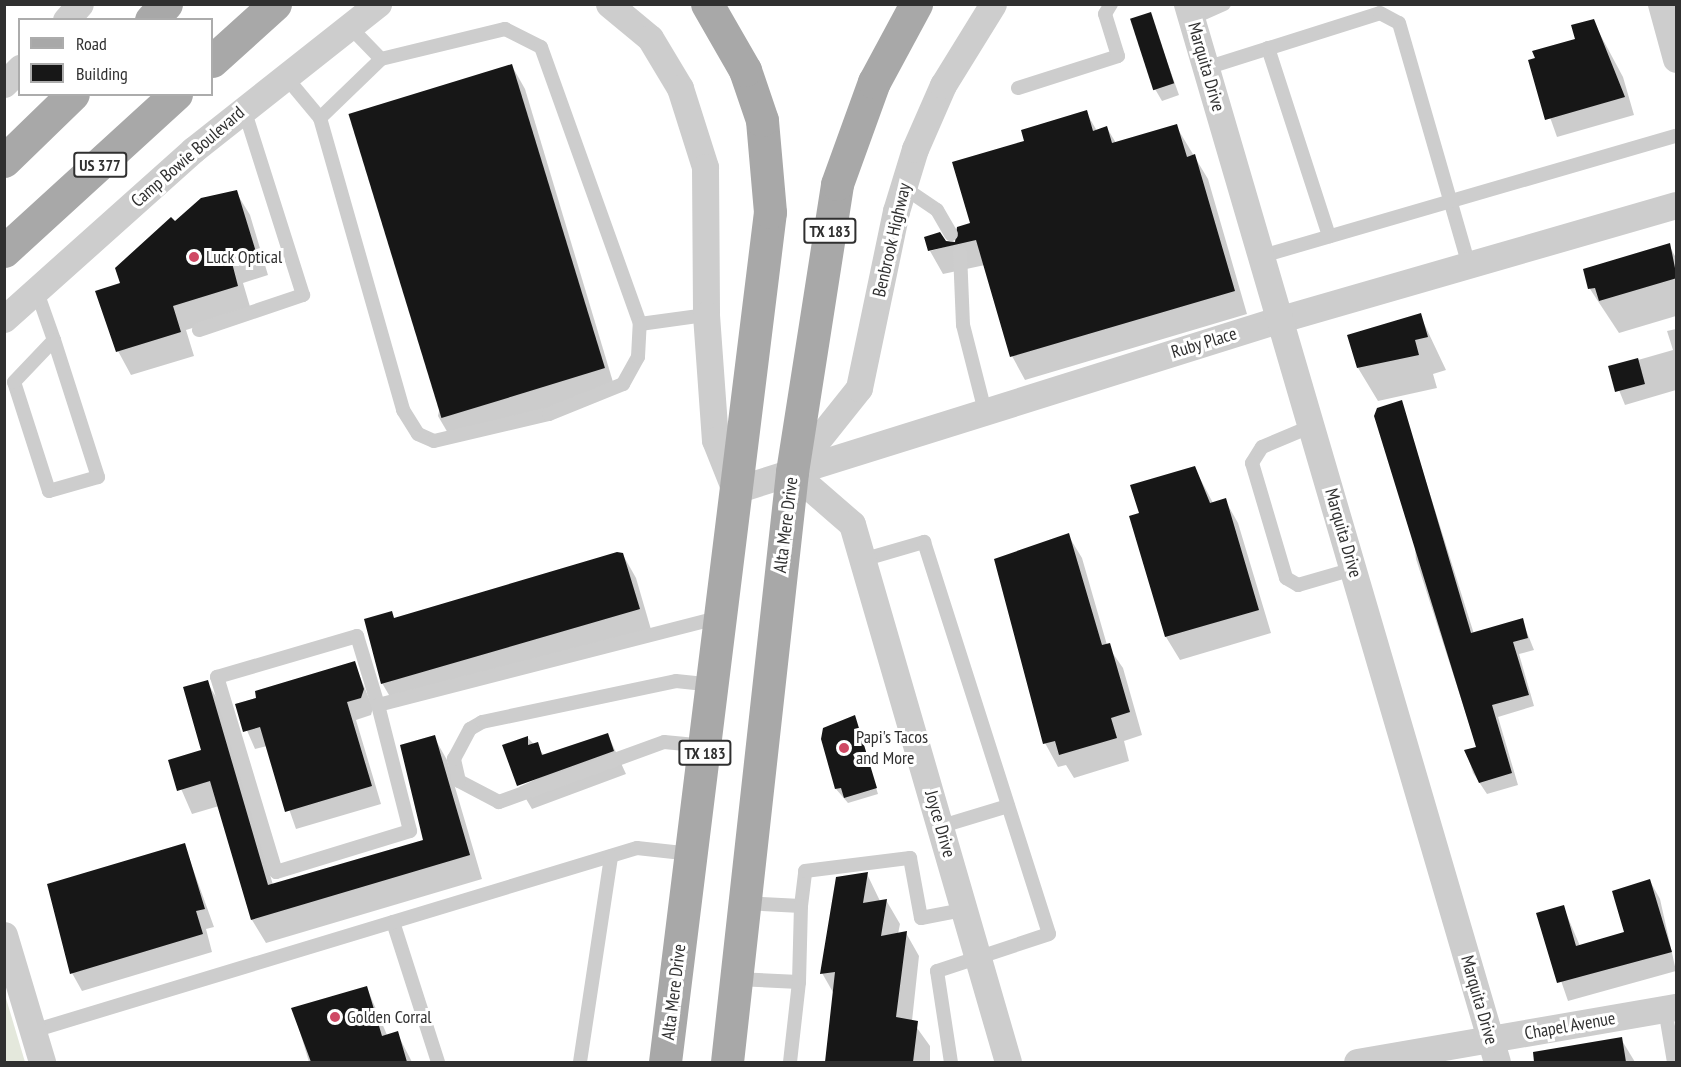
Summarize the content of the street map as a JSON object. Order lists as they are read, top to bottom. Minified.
{"streets":{"main road":["US 377","TX 183","Alta Mere Drive"],"street":["Marquita Drive","Camp Bowie Boulevard","Benbrook Highway","Ruby Place","Joyce Drive","Chapel Avenue"]},"crossings":[["Marquita Drive","Ruby Place"],["Marquita Drive","Chapel Avenue"],["Benbrook Highway","Ruby Place"],["Benbrook Highway","Alta Mere Drive"],["Benbrook Highway","Joyce Drive"],["Ruby Place","Alta Mere Drive"],["Ruby Place","Joyce Drive"],["Alta Mere Drive","Joyce Drive"]],"places":["Luck Optical","Papi's Tacos and More","Golden Corral"],"legend":["Road","Building"]}
